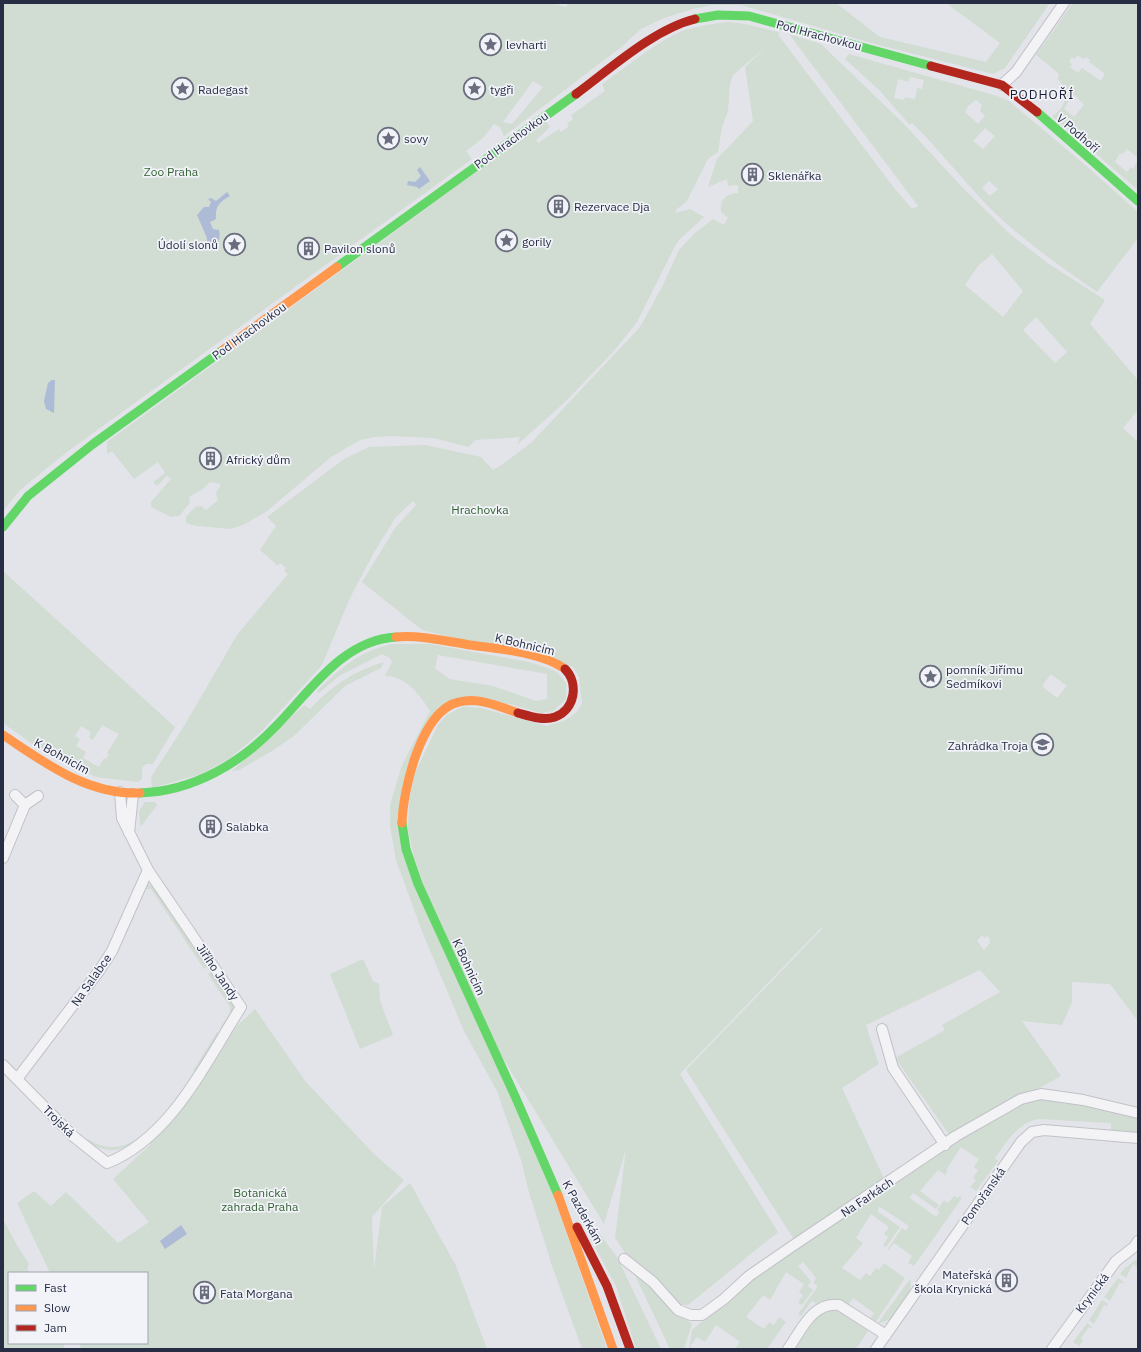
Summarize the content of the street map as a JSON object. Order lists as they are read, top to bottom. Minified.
{"streets":{"street":["Pod Hrachovkou","V Podhoří","K Bohnicím","Jiřího Jandy","Na Salabce","Trojská","Pomořanská","Na Farkách","K Pazderkám","Krynická"]},"crossings":[["Pod Hrachovkou","V Podhoří"],["K Bohnicím","Jiřího Jandy"],["K Bohnicím","K Pazderkám"],["Jiřího Jandy","Na Salabce"],["Jiřího Jandy","Trojská"],["Na Salabce","Trojská"]],"districts":["PODHOŘÍ"],"parks":["Zoo Praha","Hrachovka","Botanická zahrada Praha"],"places":{"place":["levharti","Radegast","tygři","sovy","gorily","Údolí slonů","pomník Jiřímu Sedmíkovi"],"building":["Sklenářka","Rezervace Dja","Pavilon slonů","Africký dům","Salabka","Mateřská škola Krynická","Fata Morgana"],"school or university":["Zahrádka Troja"]},"legend":["Fast","Slow","Jam"]}
